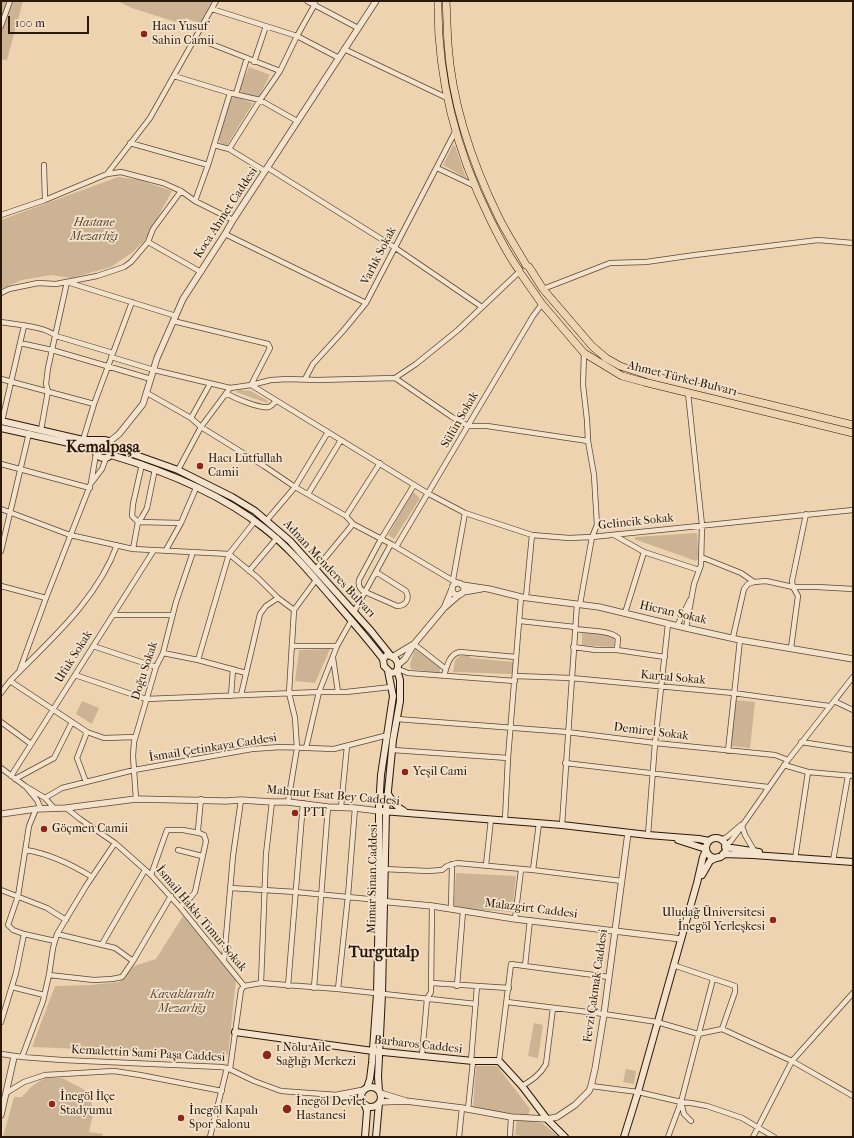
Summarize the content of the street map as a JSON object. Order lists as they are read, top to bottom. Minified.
{"streets":{"main road":["Ahmet Türkel Bulvarı","Adnan Menderes Bulvarı","Mahmut Esat Bey Caddesi","Mimar Sinan Caddesi","Barbaros Caddesi"],"street":["Koca Ahmet Caddesi","Varlık Sokak","Sülün Sokak","Gelincik Sokak","Hicran Sokak","Ufuk Sokak","Doğu Sokak","Kartal Sokak","Demirel Sokak","İsmail Çetinkaya Caddesi","Malazgirt Caddesi","İsmail Hakkı Timur Sokak","Fevzi Çakmak Caddesi","Kemalettin Sami Paşa Caddesi"]},"crossings":[["Koca Ahmet Caddesi","Adnan Menderes Bulvarı"],["Varlık Sokak","Ahmet Türkel Bulvarı"],["Ahmet Türkel Bulvarı","Sülün Sokak"],["Sülün Sokak","Gelincik Sokak"],["Adnan Menderes Bulvarı","Kartal Sokak"],["Doğu Sokak","İsmail Çetinkaya Caddesi"],["Doğu Sokak","Mahmut Esat Bey Caddesi"],["Mahmut Esat Bey Caddesi","Mimar Sinan Caddesi"],["Mahmut Esat Bey Caddesi","İsmail Hakkı Timur Sokak"],["Mahmut Esat Bey Caddesi","Fevzi Çakmak Caddesi"],["Mimar Sinan Caddesi","Malazgirt Caddesi"],["Mimar Sinan Caddesi","Barbaros Caddesi"],["Malazgirt Caddesi","Fevzi Çakmak Caddesi"]],"districts":["Kemalpaşa","Turgutalp"],"parks":["Hastane Mezarlığı","Kavaklaraltı Mezarlığı"],"places":["Hacı Yusuf Sahin Camii","Hacı Lütfullah Camii","Yeşil Cami","PTT","Göçmen Camii","Uludağ Üniversitesi İnegöl Yerleşkesi","1 Nolu Aile Sağlığı Merkezi","İnegöl İlçe Stadyumu","İnegöl Devlet Hastanesi","İnegöl Kapalı Spor Salonu"],"scale_bar":"100 m"}
